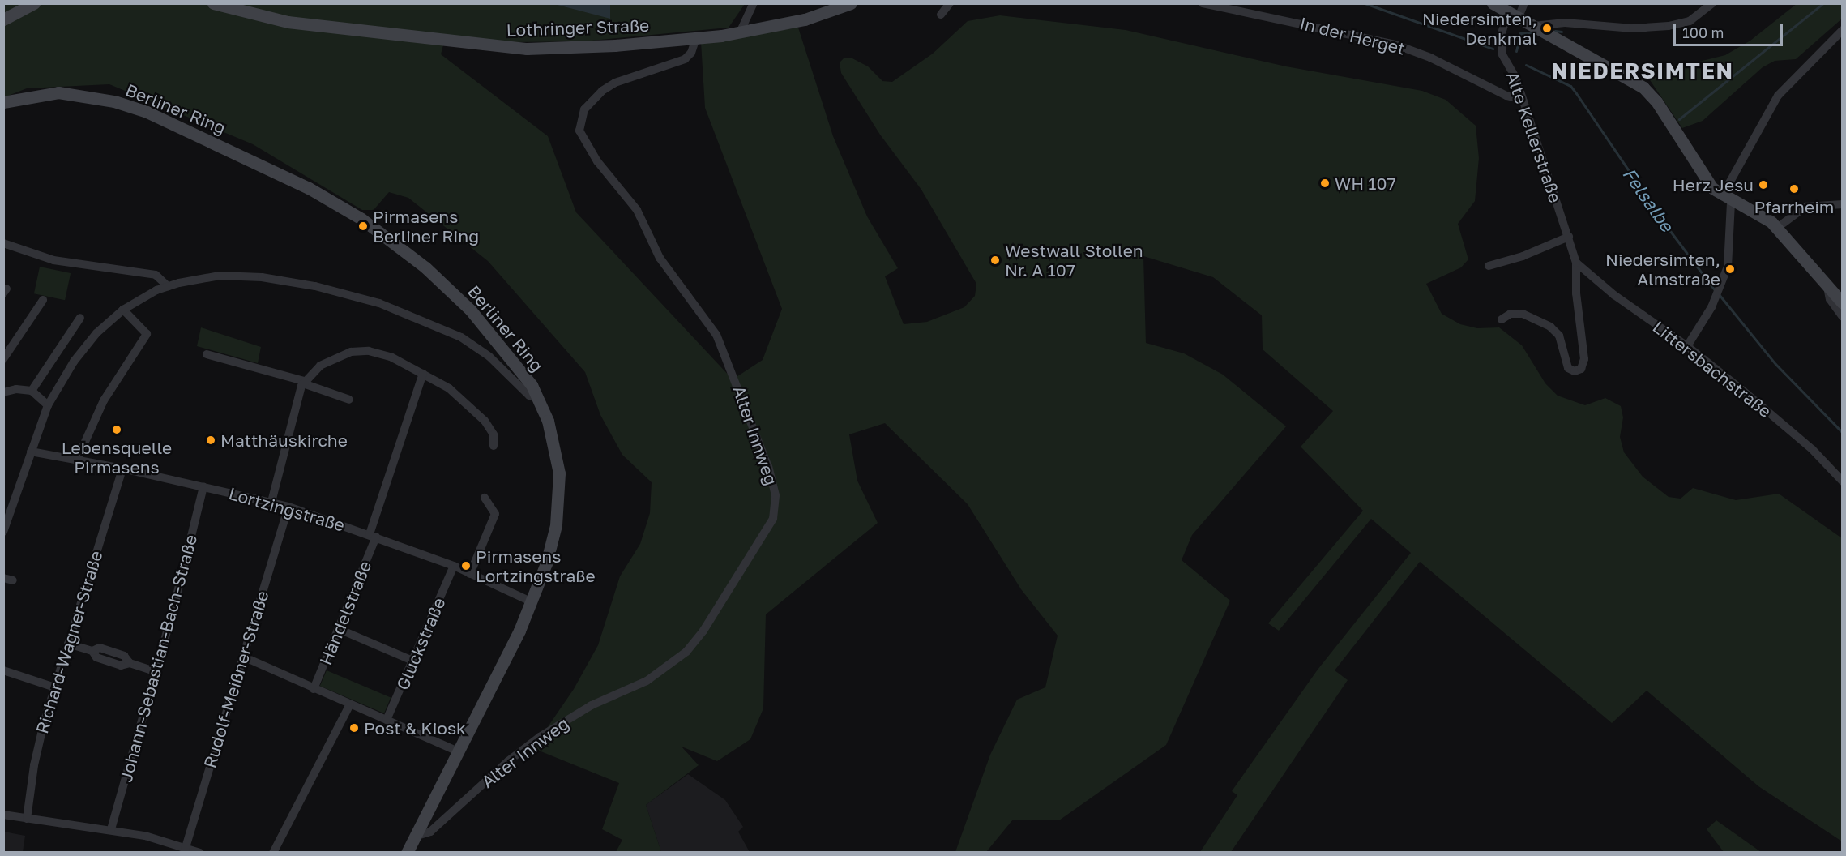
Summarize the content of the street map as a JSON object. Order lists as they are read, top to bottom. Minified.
{"streets":{"main road":["Lothringer Straße","Berliner Ring"],"street":["In der Herget","Alte Kellerstraße","Littersbachstraße","Alter Innweg","Lortzingstraße","Händelstraße","Richard-Wagner-Straße","Gluckstraße","Johann-Sebastian-Bach-Straße","Rudolf-Meißner-Straße"]},"crossings":[["Lothringer Straße","Alter Innweg"],["In der Herget","Alte Kellerstraße"],["Berliner Ring","Alter Innweg"],["Berliner Ring","Lortzingstraße"],["Alte Kellerstraße","Littersbachstraße"],["Lortzingstraße","Händelstraße"],["Lortzingstraße","Richard-Wagner-Straße"],["Lortzingstraße","Gluckstraße"],["Lortzingstraße","Johann-Sebastian-Bach-Straße"],["Lortzingstraße","Rudolf-Meißner-Straße"]],"districts":["NIEDERSIMTEN"],"water":["Felsalbe"],"places":["Niedersimten, Denkmal","WH 107","Herz Jesu","Pfarrheim","Pirmasens Berliner Ring","Westwall Stollen Nr. A 107","Niedersimten, Almstraße","Lebensquelle Pirmasens","Matthäuskirche","Pirmasens Lortzingstraße","Post & Kiosk"],"scale_bar":"100 m"}
